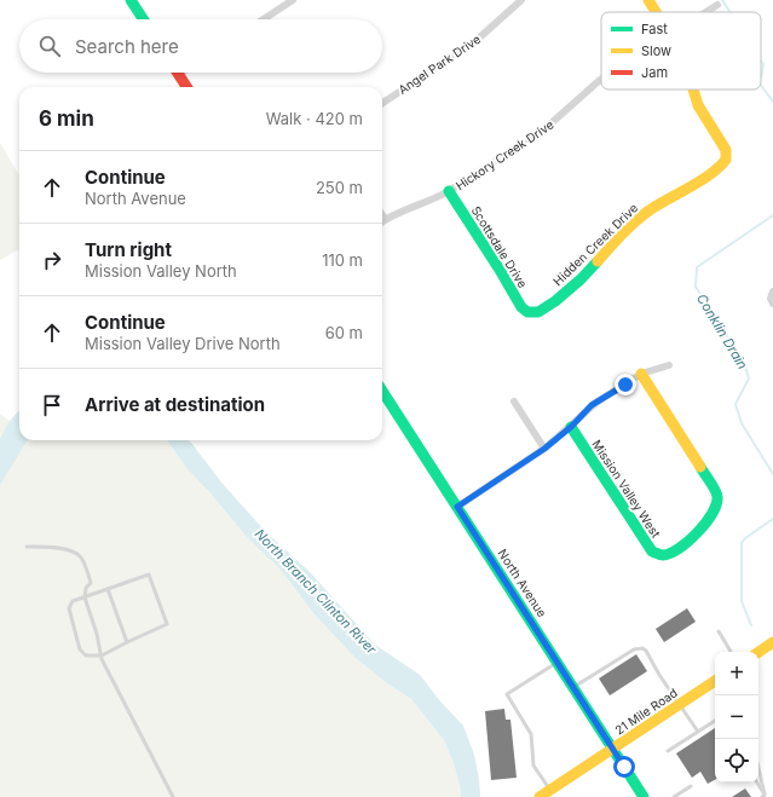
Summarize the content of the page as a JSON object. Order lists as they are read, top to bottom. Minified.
{"streets":{"street":["Angel Park Drive","Hickory Creek Drive","Hidden Creek Drive","Scottsdale Drive","Mission Valley West","North Avenue","21 Mile Road"]},"crossings":[["Hickory Creek Drive","Scottsdale Drive"],["Hidden Creek Drive","Scottsdale Drive"],["North Avenue","21 Mile Road"]],"water":["Conklin Drain","North Branch Clinton River"],"legend":["Fast","Slow","Jam"],"page":{"search":"Search here","heading":["6 min","Walk · 420 m"],"list":[["Continue","North Avenue","250 m"],["Turn right","Mission Valley North","110 m"],["Continue","Mission Valley Drive North","60 m"],"Arrive at destination"],"map_buttons":["+","−"]}}
